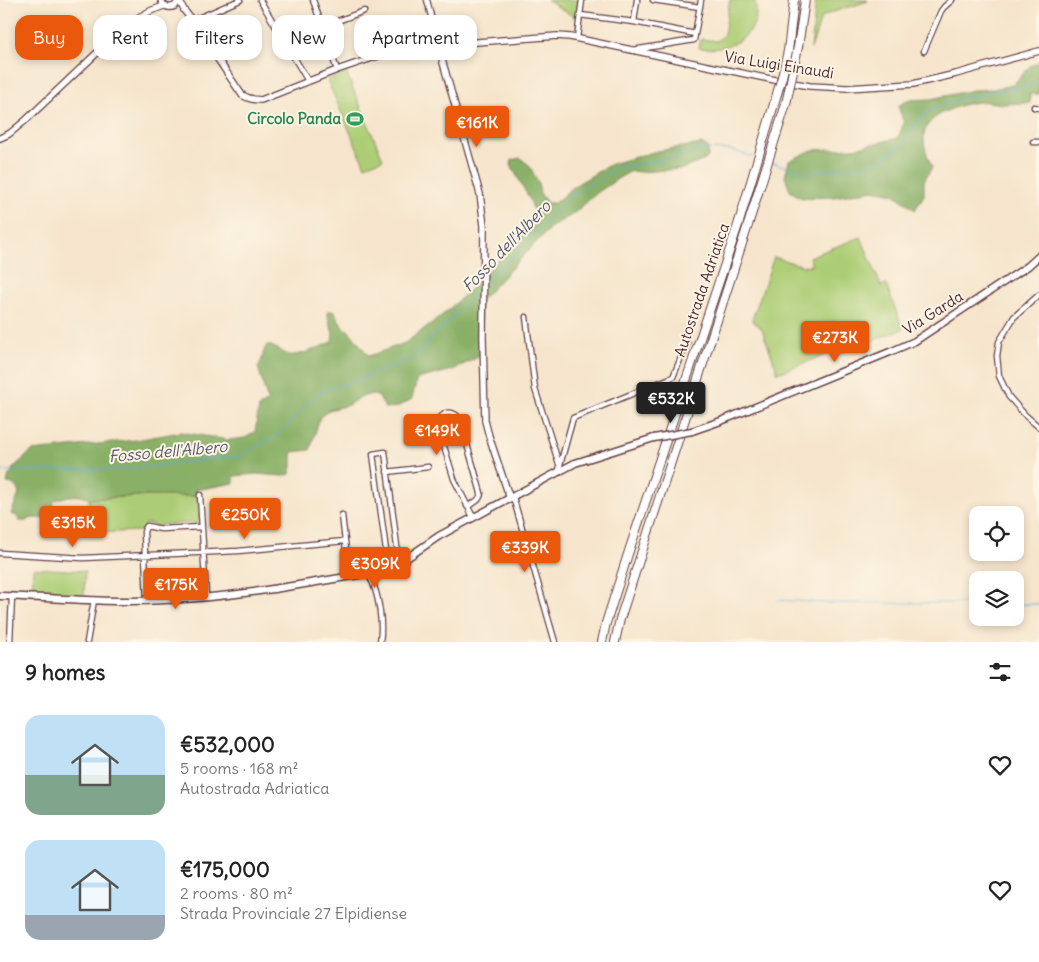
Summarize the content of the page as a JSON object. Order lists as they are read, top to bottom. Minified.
{"streets":{"highway":["Autostrada Adriatica"],"main road":["Via Garda"],"street":["Via Luigi Einaudi"]},"water":["Fosso dell'Albero"],"places":{"sports":["Circolo Panda"]},"page":{"chip":["Buy","Rent","Filters","New","Apartment"],"price":["€161K","€273K","€532K","€149K","€250K","€315K","€339K","€309K","€175K"],"heading":"9 homes","list":[{"name":"€532,000","note":"5 rooms · 168 m² · Autostrada Adriatica"},{"name":"€175,000","note":"2 rooms · 80 m² · Strada Provinciale 27 Elpidiense"}]}}
